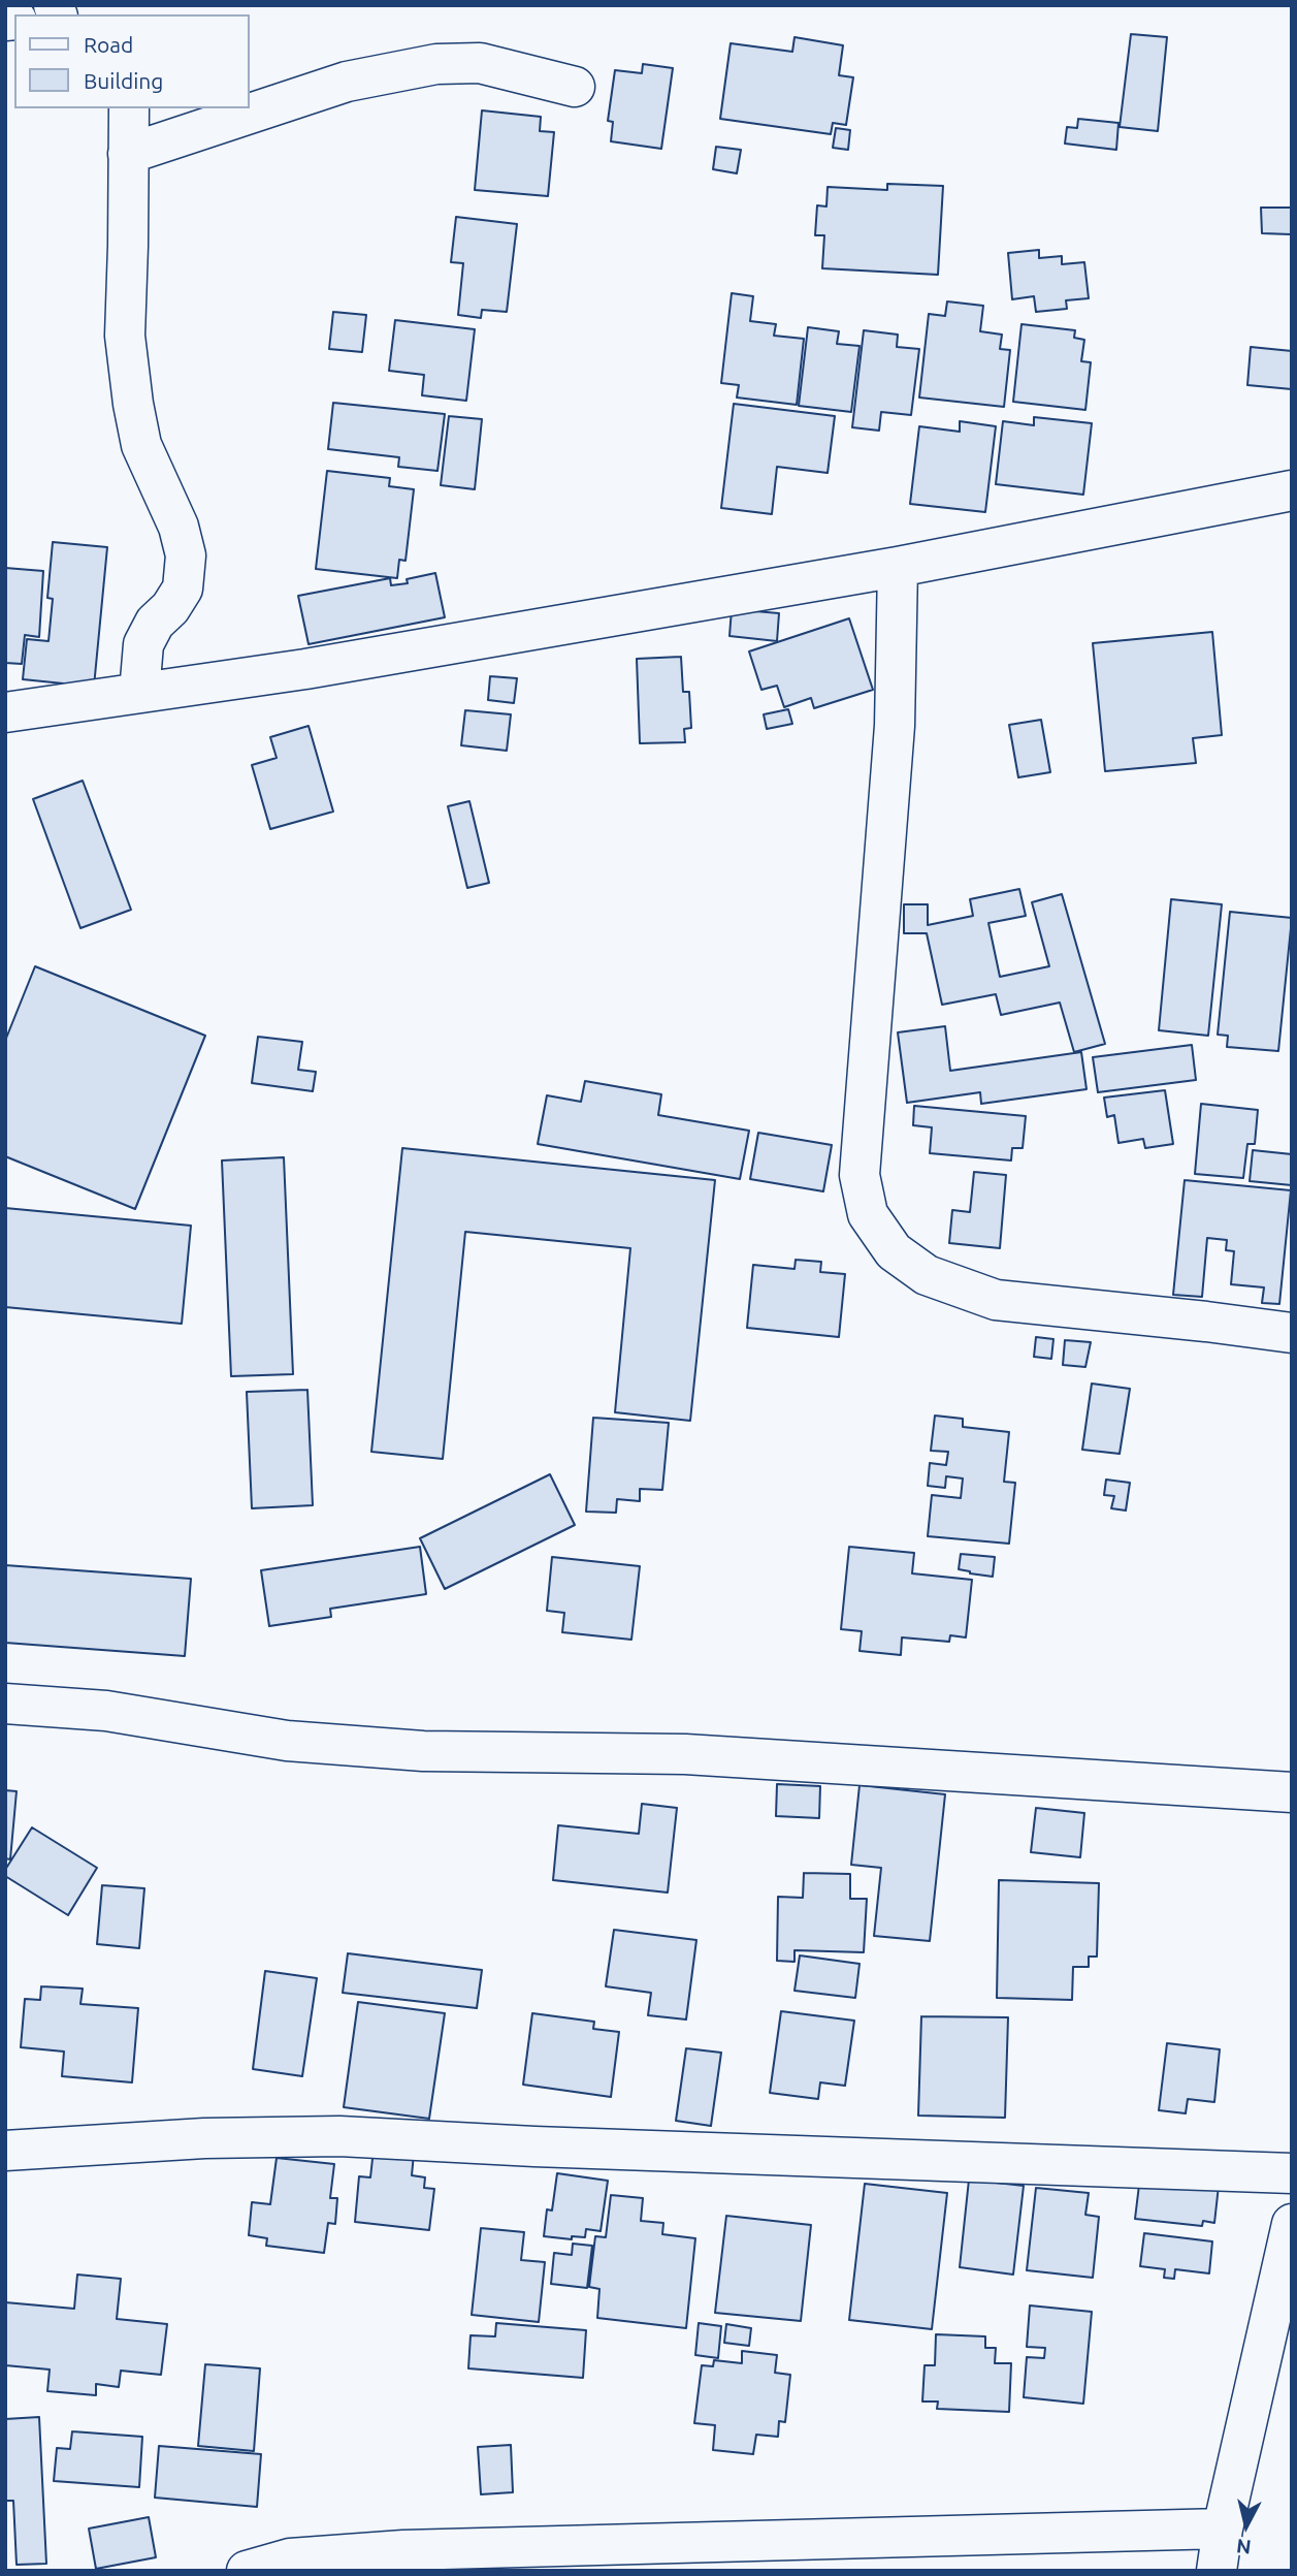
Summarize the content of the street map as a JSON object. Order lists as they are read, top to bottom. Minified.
{"legend":["Road","Building"],"north":"bottom"}
